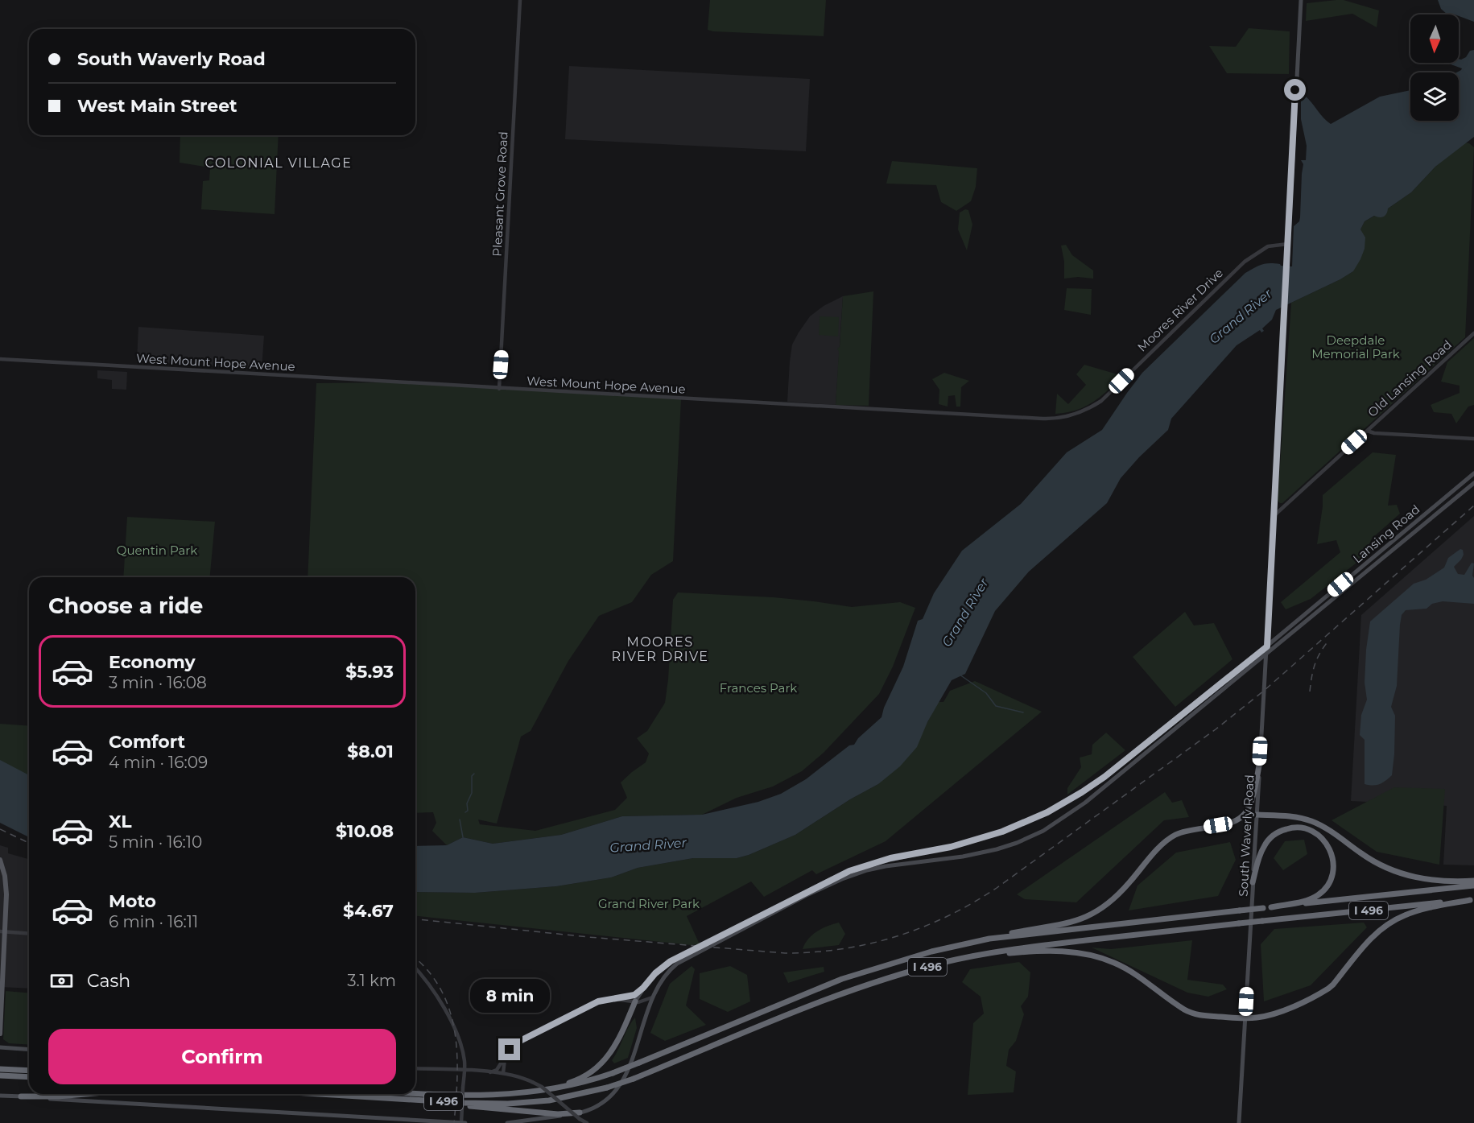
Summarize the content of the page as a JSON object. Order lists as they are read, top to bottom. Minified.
{"streets":{"highway":["I 496"],"main road":["Lansing Road","South Waverly Road"],"street":["Pleasant Grove Road","Moores River Drive","West Mount Hope Avenue","Old Lansing Road"]},"crossings":[["Pleasant Grove Road","West Mount Hope Avenue"],["Moores River Drive","West Mount Hope Avenue"],["Moores River Drive","South Waverly Road"],["Old Lansing Road","South Waverly Road"],["Lansing Road","South Waverly Road"]],"districts":["COLONIAL VILLAGE","MOORES RIVER DRIVE"],"water":["Grand River"],"parks":["Deepdale Memorial Park","Quentin Park","Frances Park","Grand River Park"],"north":"bottom","page":{"banner":["South Waverly Road","West Main Street"],"heading":"Choose a ride","list":[{"name":"Economy","note":"3 min · 16:08","value":"$5.93"},{"name":"Comfort","note":"4 min · 16:09","value":"$8.01"},{"name":"XL","note":"5 min · 16:10","value":"$10.08"},{"name":"Moto","note":"6 min · 16:11","value":"$4.67"}],"pay":["Cash","3.1 km"],"bubble":"8 min","buttons":"Confirm"}}
